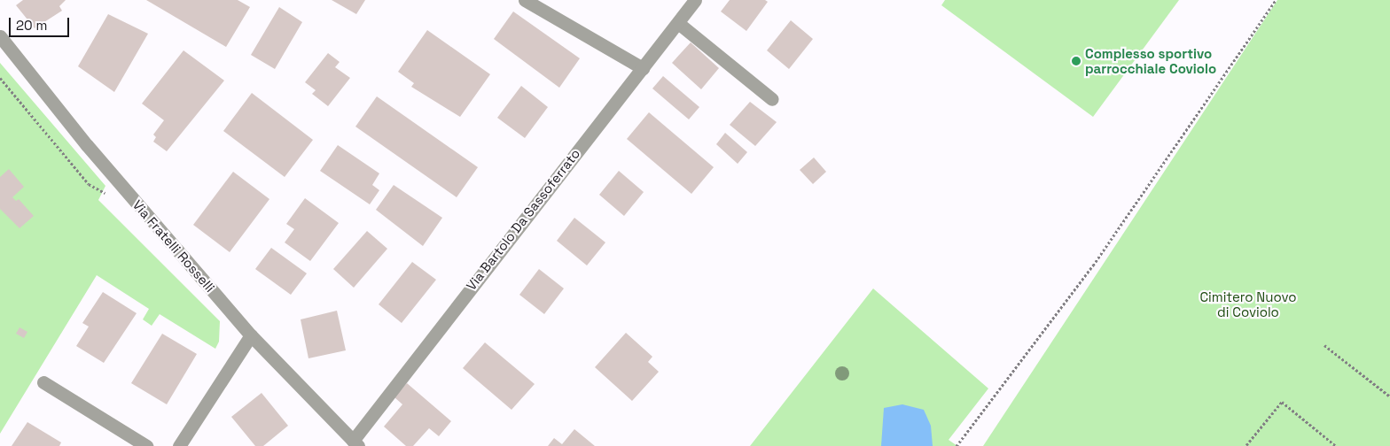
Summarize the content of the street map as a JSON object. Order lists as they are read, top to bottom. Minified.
{"streets":{"street":["Via Bartolo Da Sassoferrato","Via Fratelli Rosselli"]},"crossings":[["Via Bartolo Da Sassoferrato","Via Fratelli Rosselli"]],"parks":["Cimitero Nuovo di Coviolo"],"places":["Complesso sportivo parrocchiale Coviolo"],"scale_bar":"20 m"}
